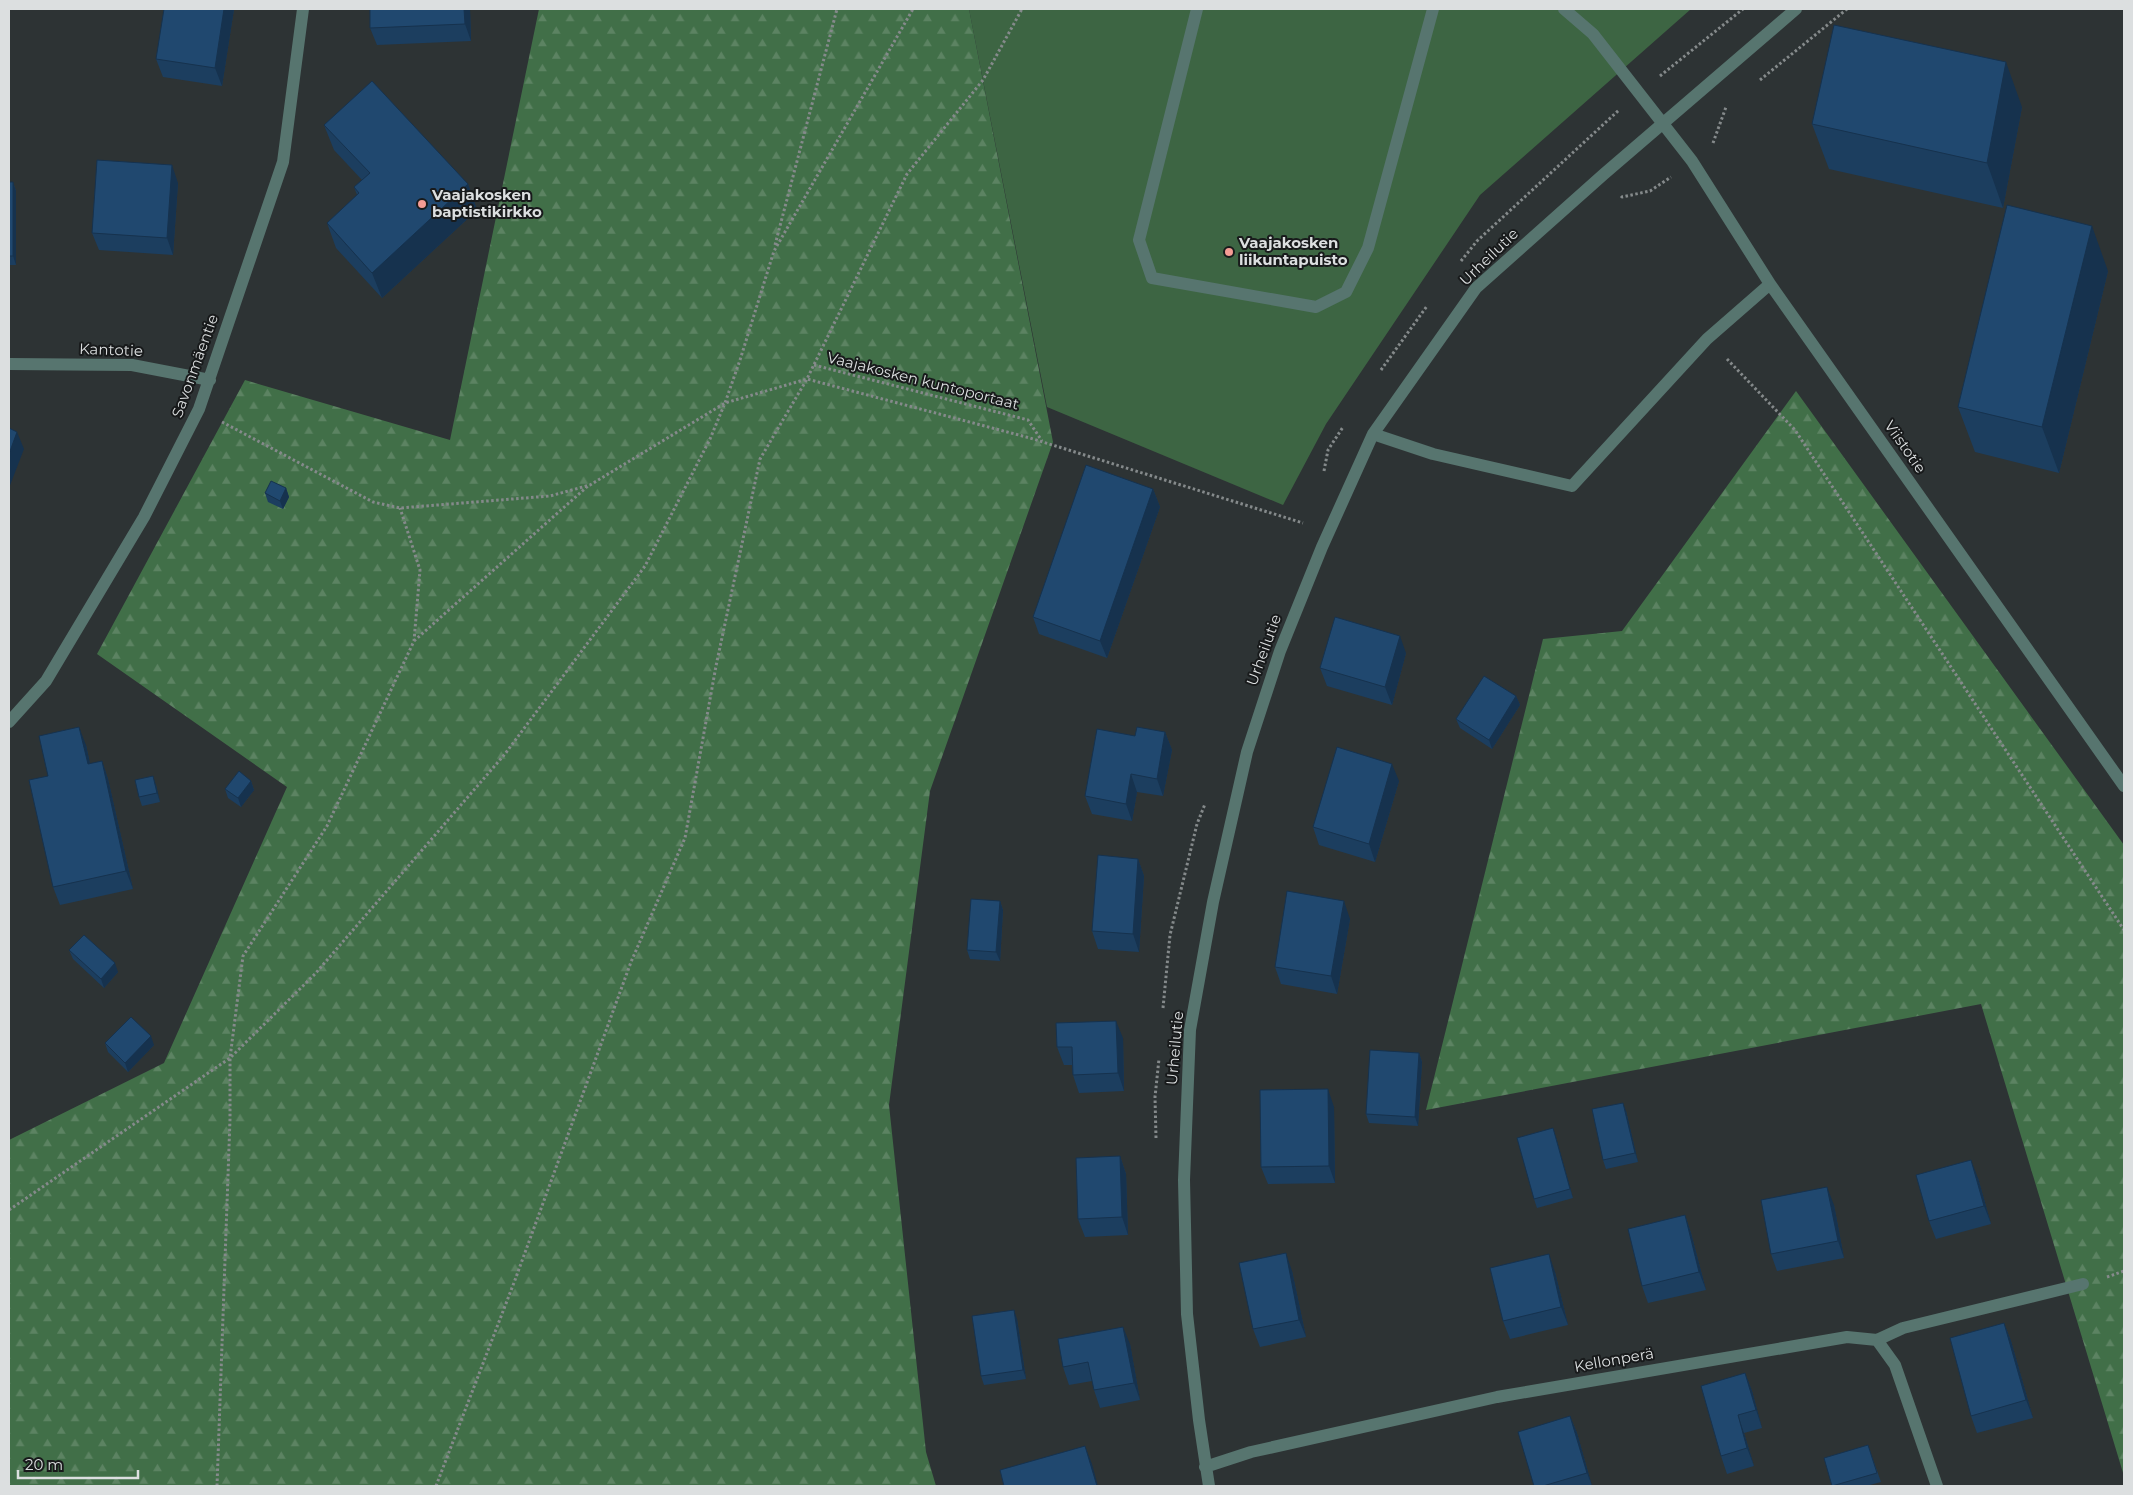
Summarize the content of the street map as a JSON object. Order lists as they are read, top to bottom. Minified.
{"streets":{"street":["Urheilutie","Kantotie","Savonmäentie","Viistotie","Kellonperä"],"path":["Vaajakosken kuntoportaat"]},"crossings":[["Urheilutie","Viistotie"],["Urheilutie","Kellonperä"],["Kantotie","Savonmäentie"]],"places":["Vaajakosken baptistikirkko","Vaajakosken liikuntapuisto"],"scale_bar":"20 m"}
